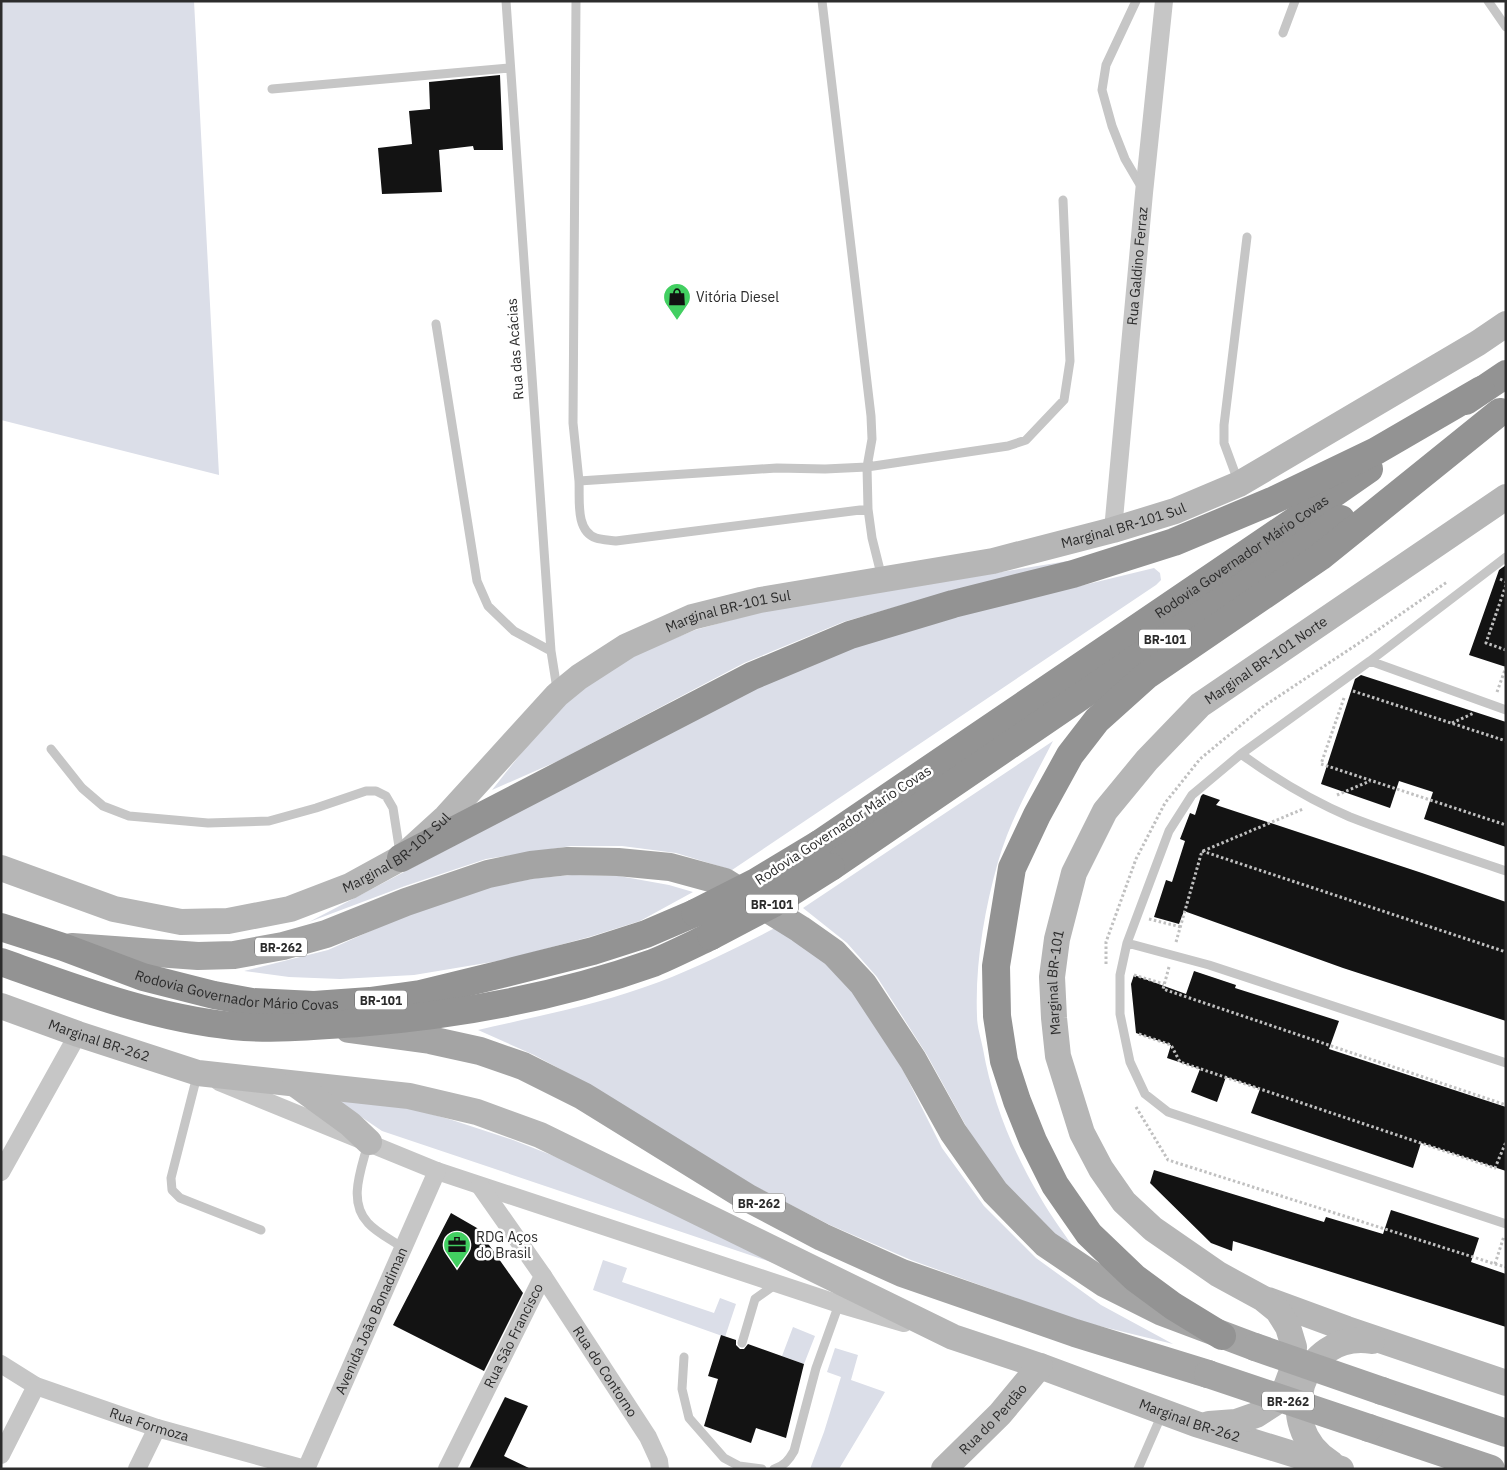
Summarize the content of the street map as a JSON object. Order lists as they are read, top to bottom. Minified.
{"streets":{"highway":["Rodovia Governador Mário Covas","BR-101"],"main road":["Marginal BR-101 Sul","Marginal BR-101 Norte","BR-262","Marginal BR-101","Marginal BR-262","Rua do Perdão"],"street":["Rua Galdino Ferraz","Avenida João Bonadiman","Rua São Francisco","Rua do Contorno","Rua Formoza"],"lane":["Rua das Acácias"]},"crossings":[["Rua Galdino Ferraz","Marginal BR-101 Sul"],["Rua das Acácias","Marginal BR-101 Sul"],["Rodovia Governador Mário Covas","BR-262"],["Marginal BR-101 Norte","Marginal BR-101"],["Marginal BR-262","Rua do Perdão"],["Avenida João Bonadiman","Rua Formoza"],["Rua São Francisco","Rua do Contorno"]],"places":{"shop":["Vitória Diesel"],"office":["RDG Aços do Brasil"]}}
